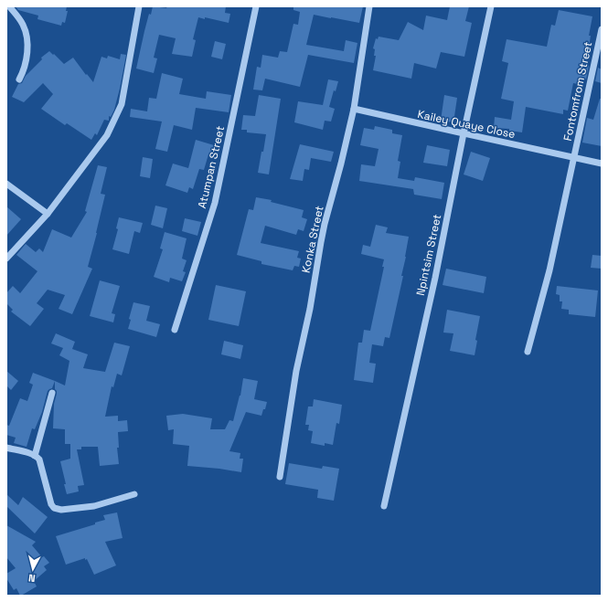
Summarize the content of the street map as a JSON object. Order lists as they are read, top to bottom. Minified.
{"streets":{"street":["Fontomfrom Street","Kailey Quaye Close","Atumpan Street","Konka Street","Npintsim Street"]},"crossings":[["Fontomfrom Street","Kailey Quaye Close"],["Kailey Quaye Close","Konka Street"],["Kailey Quaye Close","Npintsim Street"]],"north":"bottom"}
